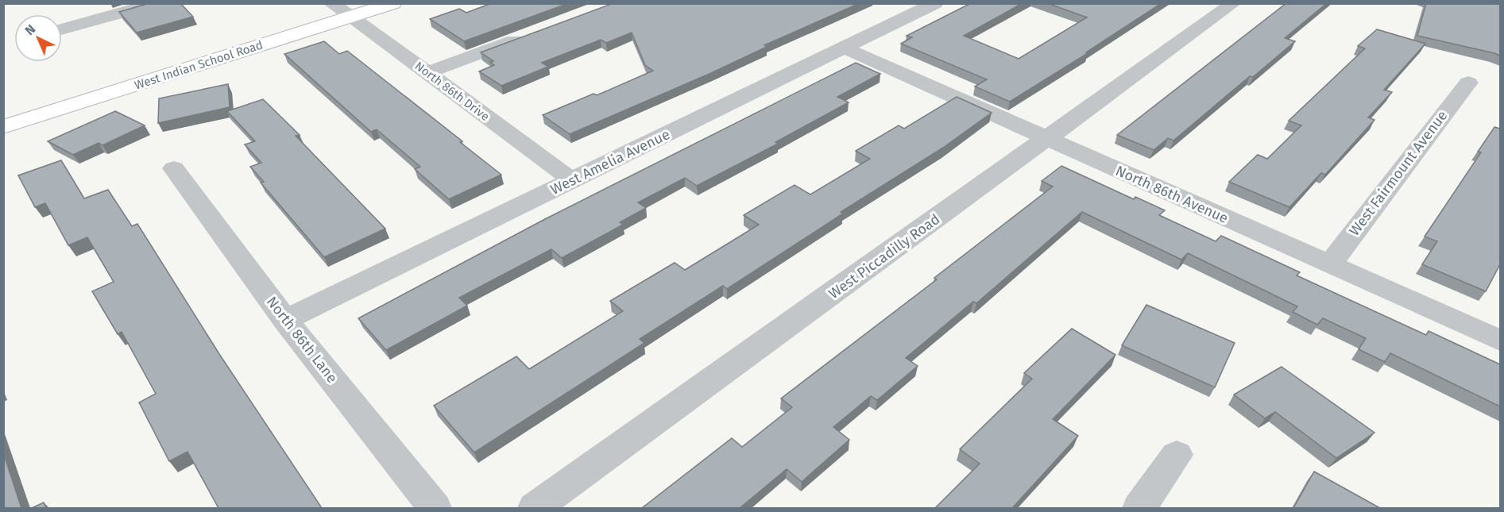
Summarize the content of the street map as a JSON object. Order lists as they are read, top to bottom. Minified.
{"streets":{"main road":["West Indian School Road"],"street":["North 86th Drive","West Amelia Avenue","West Fairmount Avenue","North 86th Avenue","West Piccadilly Road","North 86th Lane"]},"crossings":[["West Indian School Road","North 86th Drive"],["North 86th Drive","West Amelia Avenue"],["West Amelia Avenue","North 86th Avenue"],["West Amelia Avenue","North 86th Lane"],["West Fairmount Avenue","North 86th Avenue"],["North 86th Avenue","West Piccadilly Road"]],"north":"top left"}
